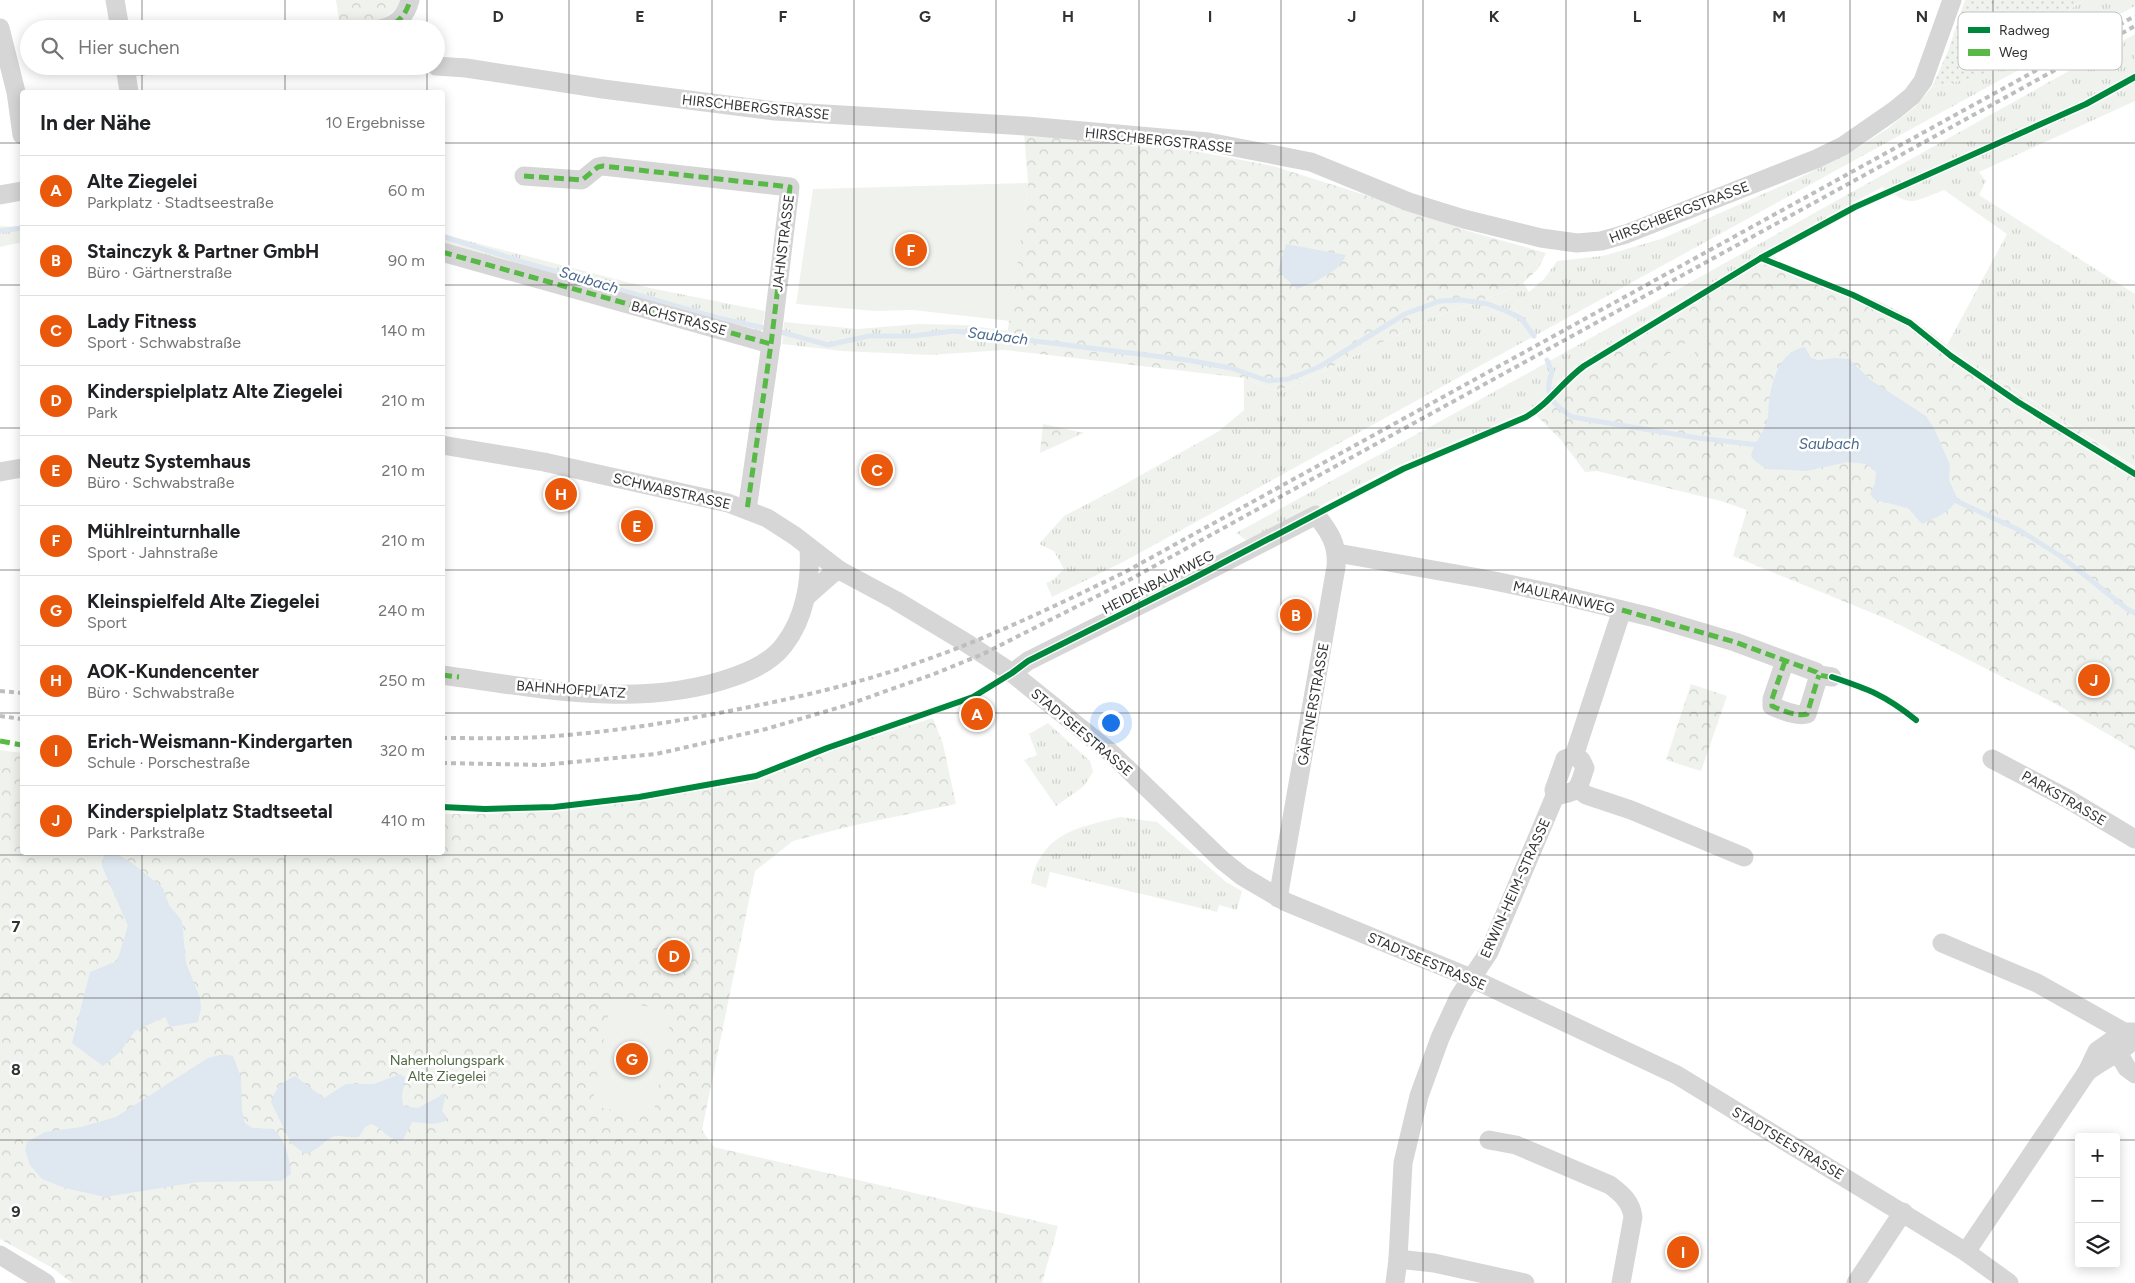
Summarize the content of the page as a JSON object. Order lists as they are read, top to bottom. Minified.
{"streets":{"street":["HIRSCHBERGSTRASSE","JAHNSTRASSE","BACHSTRASSE","SCHWABSTRASSE","HEIDENBAUMWEG","MAULRAINWEG","BAHNHOFPLATZ","GÄRTNERSTRASSE","STADTSEESTRASSE","PARKSTRASSE","ERWIN-HEIM-STRASSE"]},"crossings":[["JAHNSTRASSE","BACHSTRASSE"],["JAHNSTRASSE","SCHWABSTRASSE"],["SCHWABSTRASSE","BAHNHOFPLATZ"],["SCHWABSTRASSE","STADTSEESTRASSE"],["HEIDENBAUMWEG","GÄRTNERSTRASSE"],["HEIDENBAUMWEG","STADTSEESTRASSE"],["MAULRAINWEG","GÄRTNERSTRASSE"],["MAULRAINWEG","ERWIN-HEIM-STRASSE"],["GÄRTNERSTRASSE","STADTSEESTRASSE"],["STADTSEESTRASSE","ERWIN-HEIM-STRASSE"]],"water":["Saubach"],"parks":["Naherholungspark Alte Ziegelei"],"legend":["Radweg","Weg"],"page":{"search":"Hier suchen","heading":["In der Nähe","10 Ergebnisse"],"list":[{"mark":"A","name":"Alte Ziegelei","note":"Parkplatz · Stadtseestraße","value":"60 m"},{"mark":"B","name":"Stainczyk & Partner GmbH","note":"Büro · Gärtnerstraße","value":"90 m"},{"mark":"C","name":"Lady Fitness","note":"Sport · Schwabstraße","value":"140 m"},{"mark":"D","name":"Kinderspielplatz Alte Ziegelei","note":"Park","value":"210 m"},{"mark":"E","name":"Neutz Systemhaus","note":"Büro · Schwabstraße","value":"210 m"},{"mark":"F","name":"Mühlreinturnhalle","note":"Sport · Jahnstraße","value":"210 m"},{"mark":"G","name":"Kleinspielfeld Alte Ziegelei","note":"Sport","value":"240 m"},{"mark":"H","name":"AOK-Kundencenter","note":"Büro · Schwabstraße","value":"250 m"},{"mark":"I","name":"Erich-Weismann-Kindergarten","note":"Schule · Porschestraße","value":"320 m"},{"mark":"J","name":"Kinderspielplatz Stadtseetal","note":"Park · Parkstraße","value":"410 m"}],"pins":["F","C","H","E","B","J","A","D","G","I"],"map_buttons":["+","−"]},"grid":{"columns":["D","E","F","G","H","I","J","K","L","M","N"],"rows":["7","8","9"]}}
